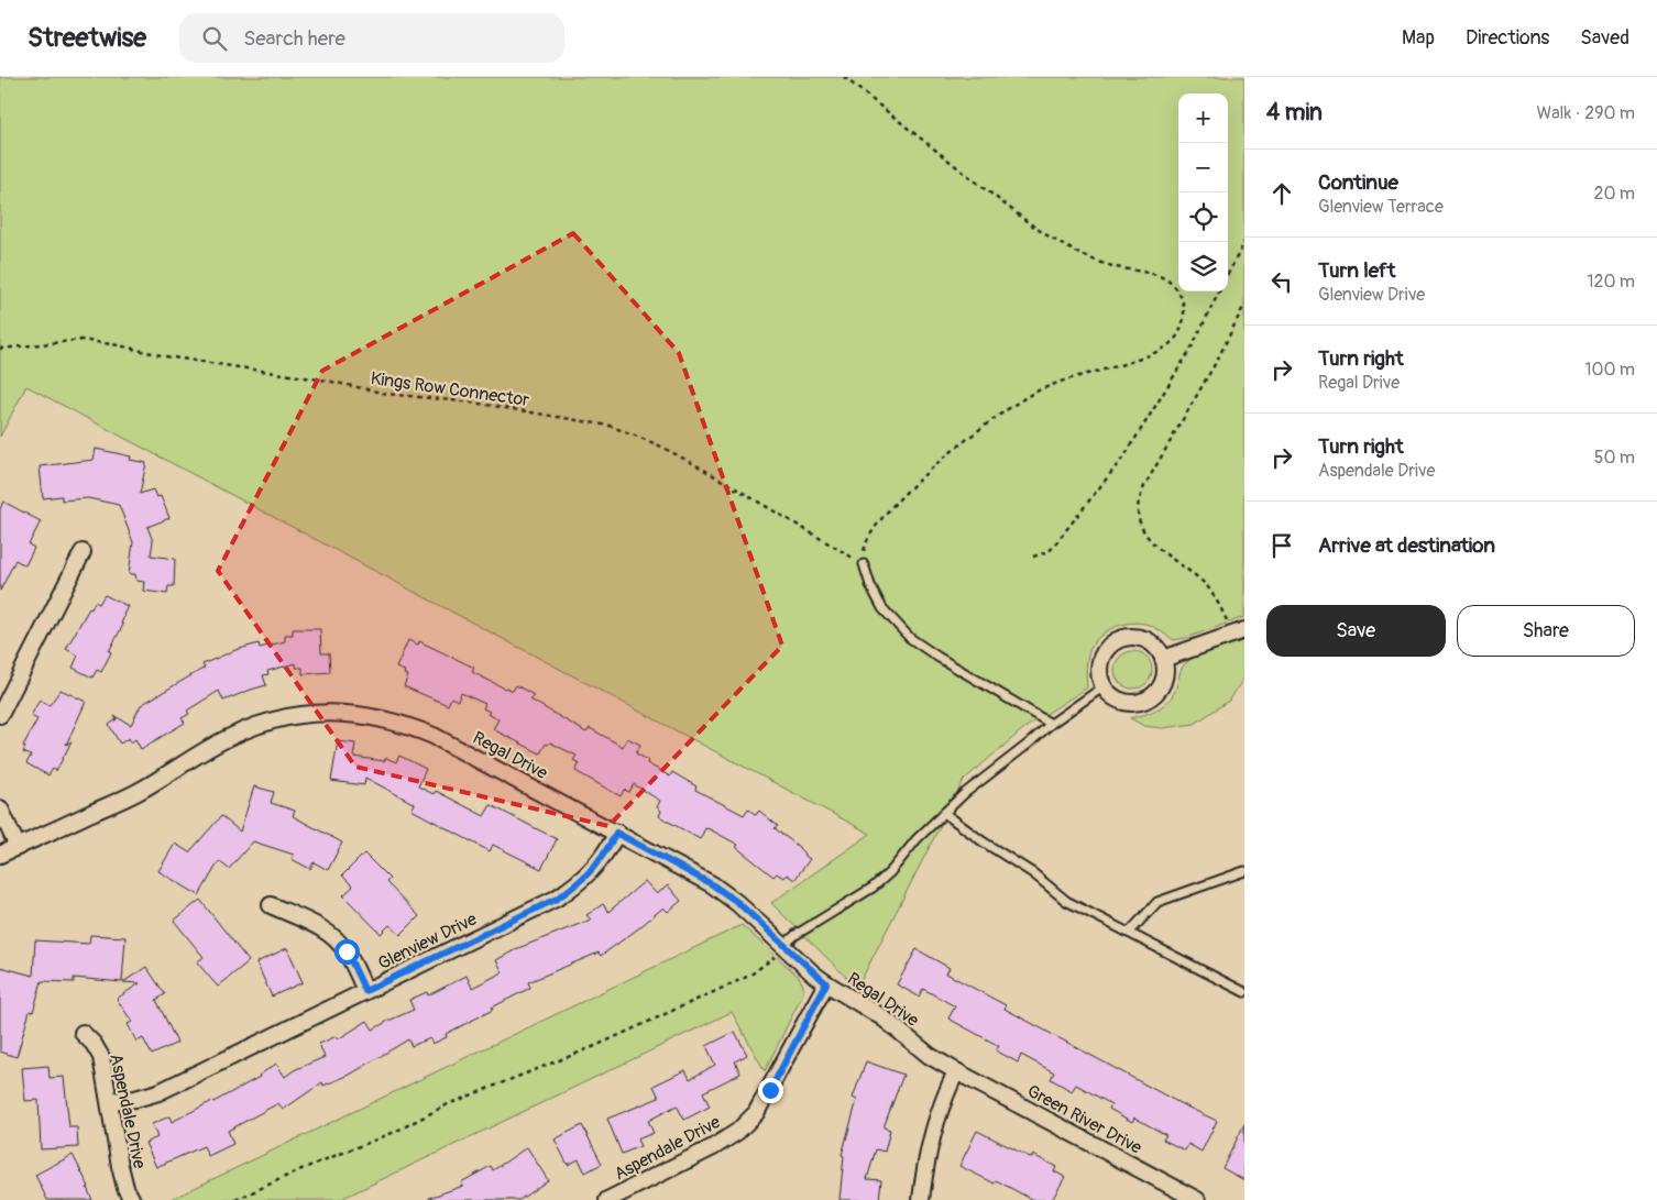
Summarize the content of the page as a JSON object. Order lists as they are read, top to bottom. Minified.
{"streets":{"street":["Regal Drive","Glenview Drive","Aspendale Drive","Green River Drive"],"path":["Kings Row Connector"]},"crossings":[["Regal Drive","Glenview Drive"],["Regal Drive","Aspendale Drive"],["Regal Drive","Green River Drive"],["Glenview Drive","Aspendale Drive"]],"page":{"header":"Streetwise","search":"Search here","nav":["Map","Directions","Saved"],"heading":["4 min","Walk · 290 m"],"map_buttons":["+","−"],"list":[["Continue","Glenview Terrace","20 m"],["Turn left","Glenview Drive","120 m"],["Turn right","Regal Drive","100 m"],["Turn right","Aspendale Drive","50 m"],"Arrive at destination"],"buttons":["Save","Share"]}}
